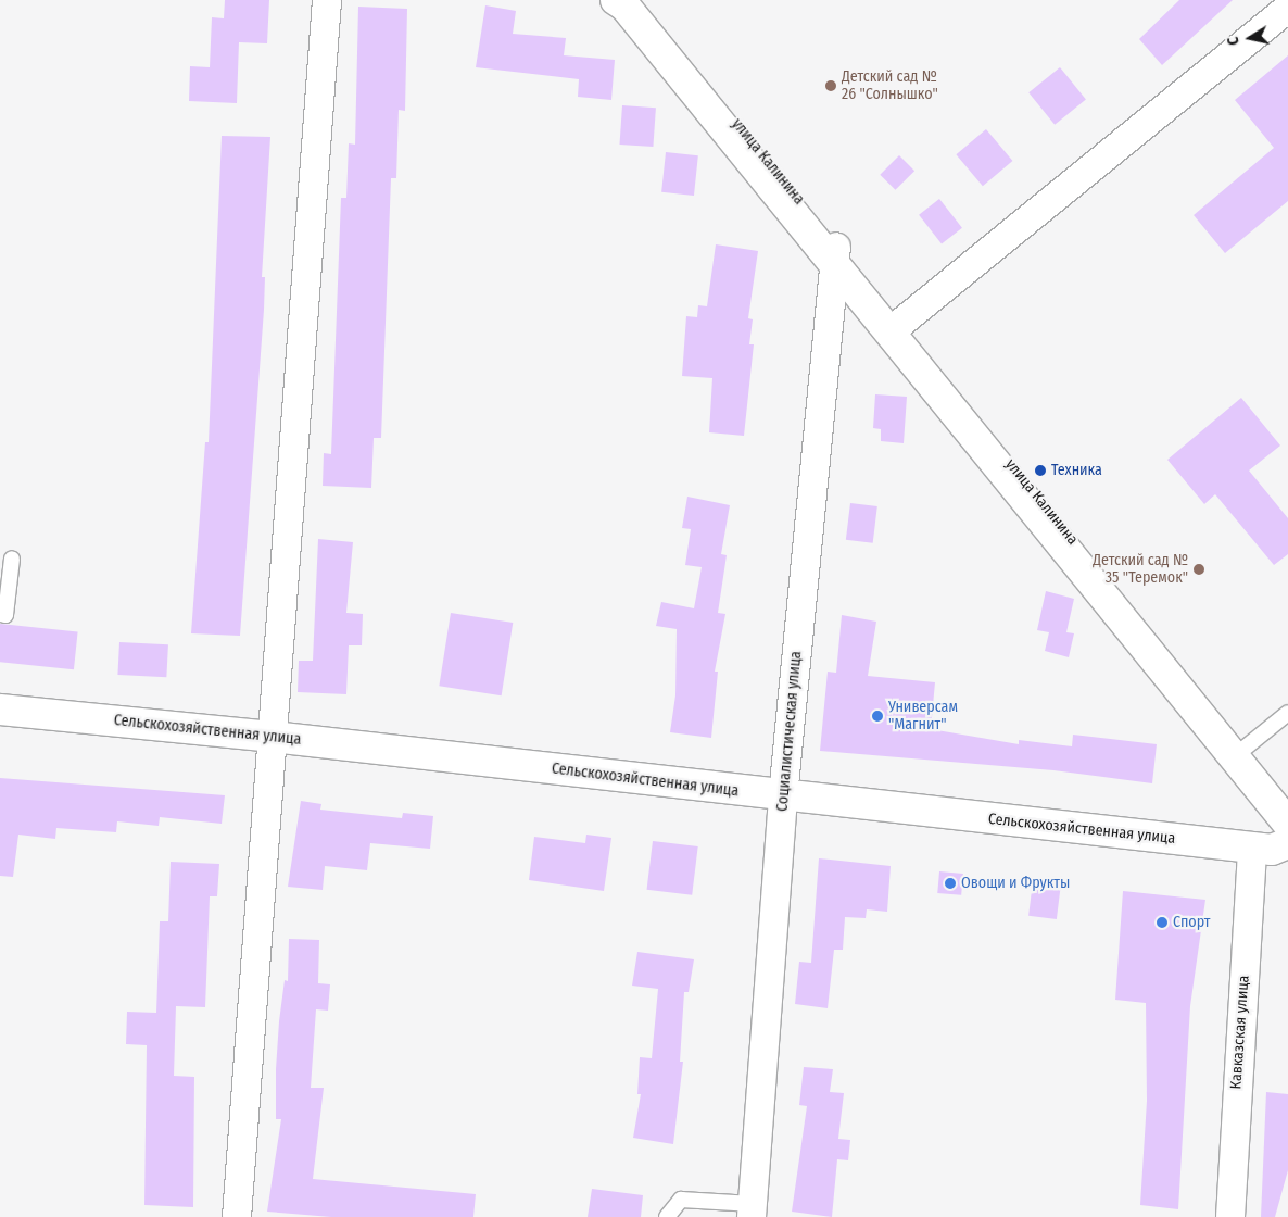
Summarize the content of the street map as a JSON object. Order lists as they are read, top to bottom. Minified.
{"streets":{"main road":["улица Калинина","Сельскохозяйственная улица"],"street":["Социалистическая улица","Кавказская улица"]},"crossings":[["улица Калинина","Социалистическая улица"],["Сельскохозяйственная улица","Социалистическая улица"],["Сельскохозяйственная улица","Кавказская улица"]],"places":["Детский сад № 26 \"Солнышко\"","Техника","Детский сад № 35 \"Теремок\"","Универсам \"Магнит\"","Овощи и Фрукты","Спорт"],"north":"left"}
